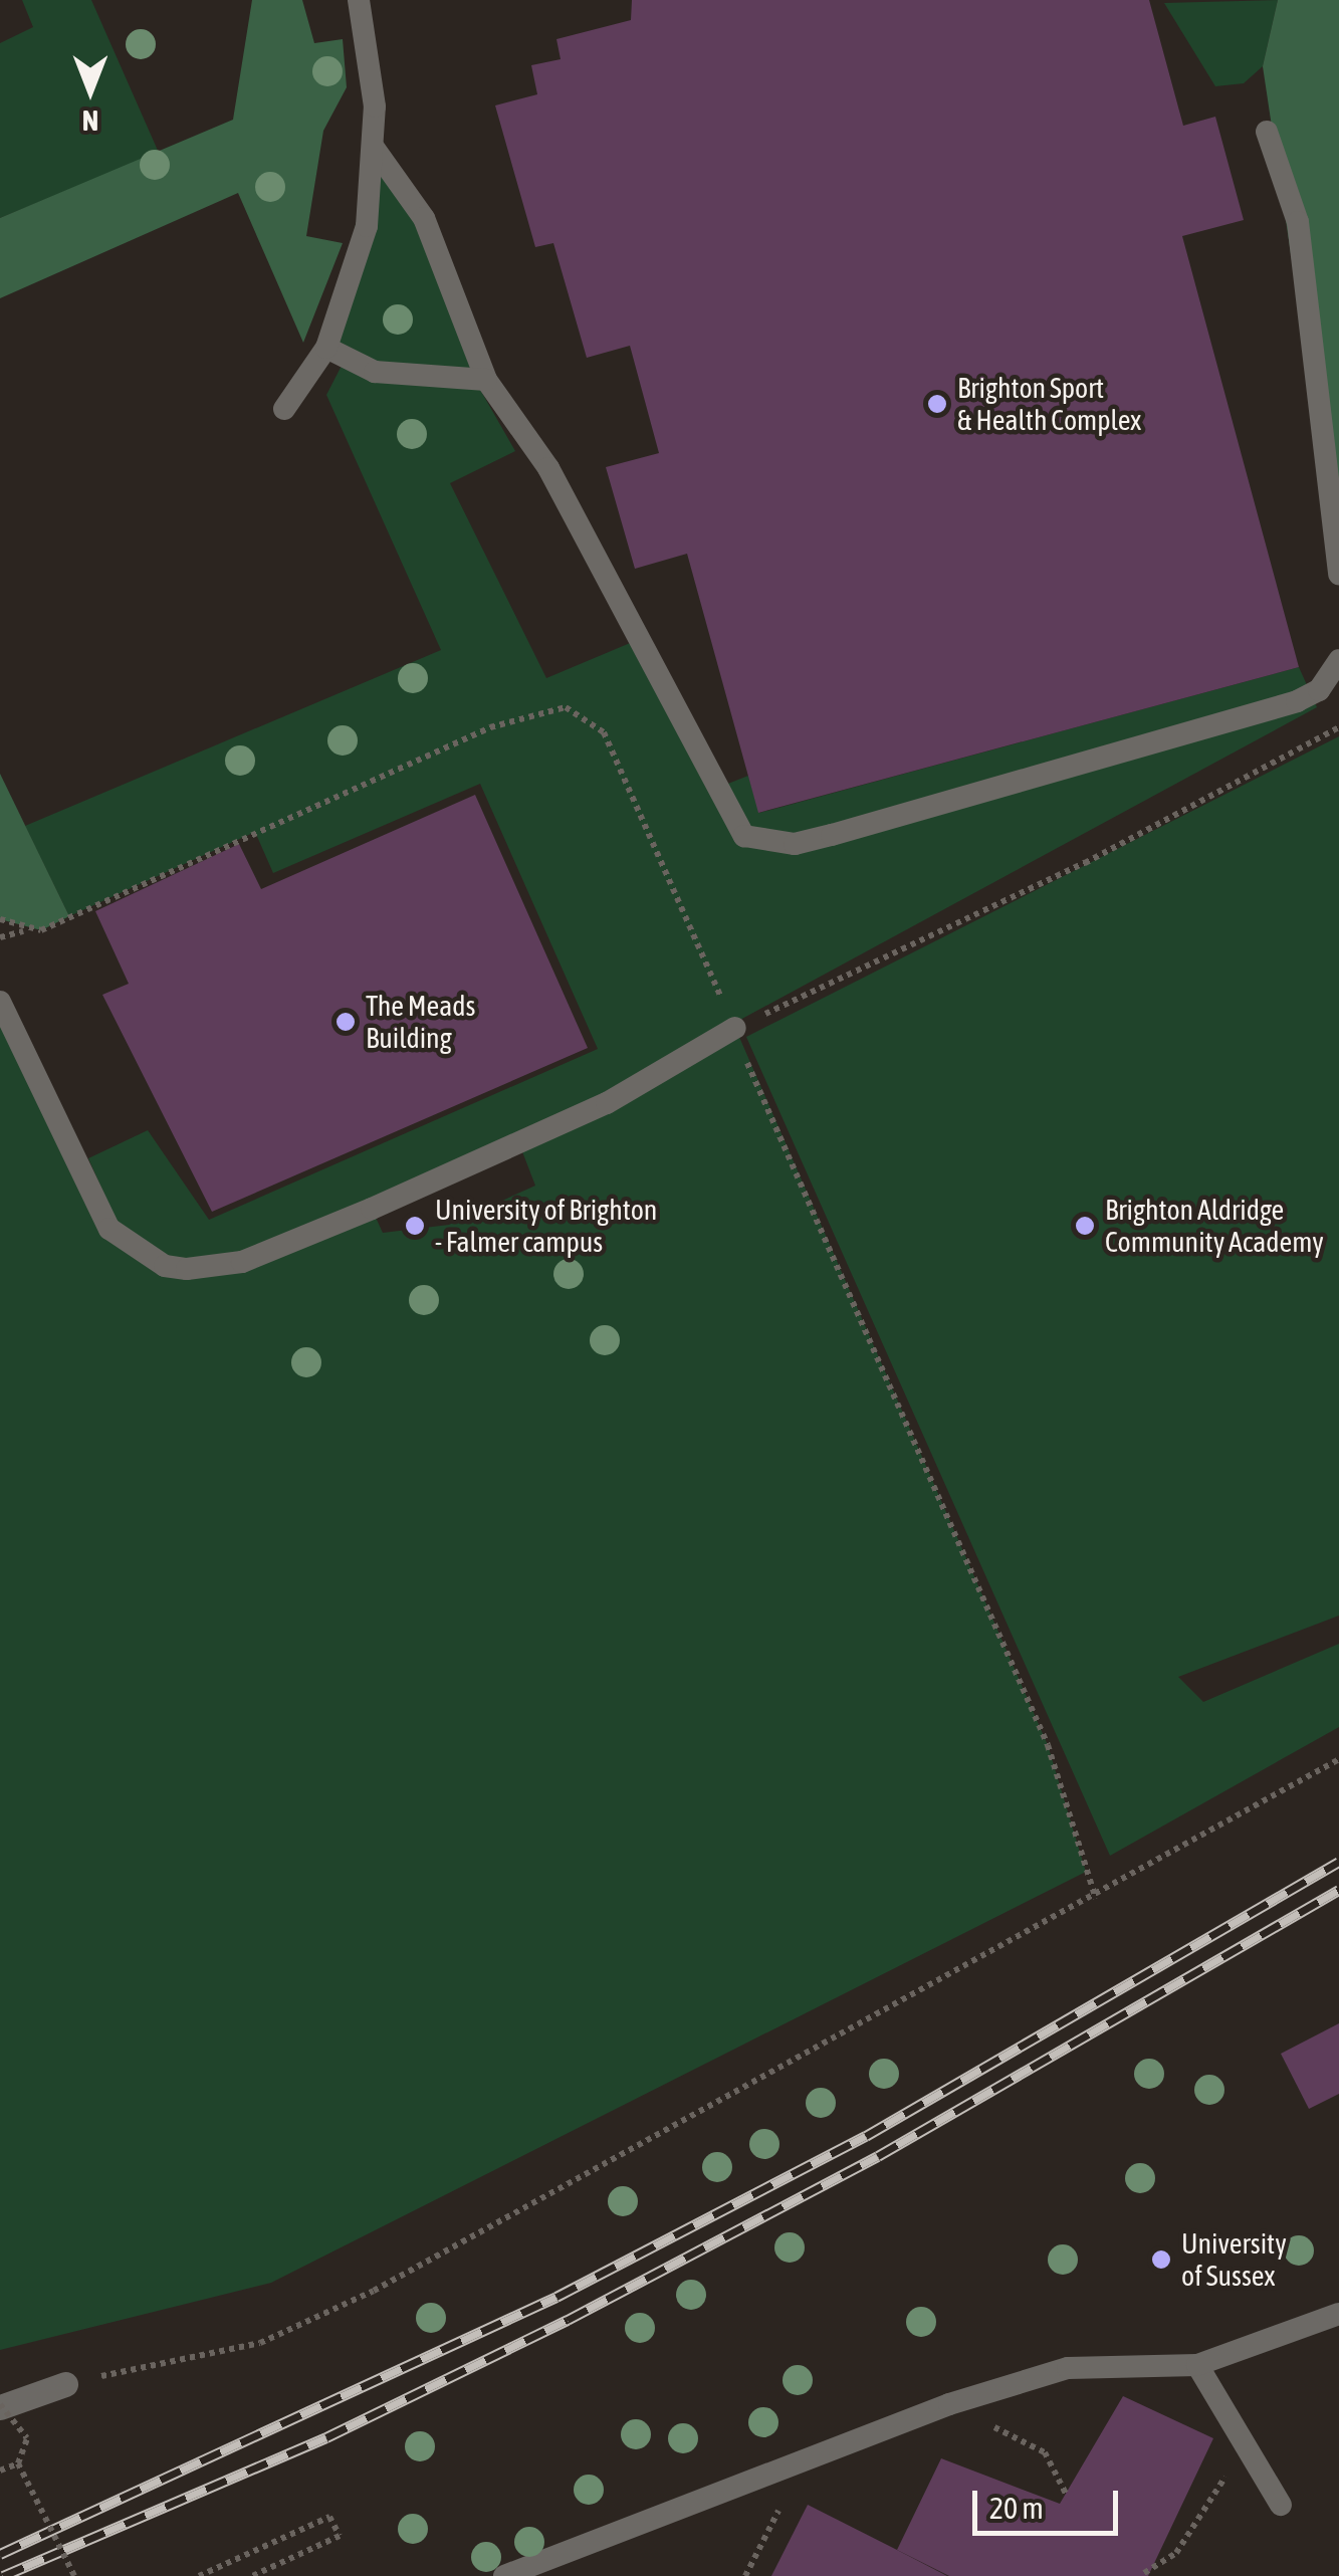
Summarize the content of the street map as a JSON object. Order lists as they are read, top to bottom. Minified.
{"places":["Brighton Sport & Health Complex","The Meads Building","University of Brighton - Falmer campus","Brighton Aldridge Community Academy","University of Sussex"],"scale_bar":"20 m","north":"bottom"}
